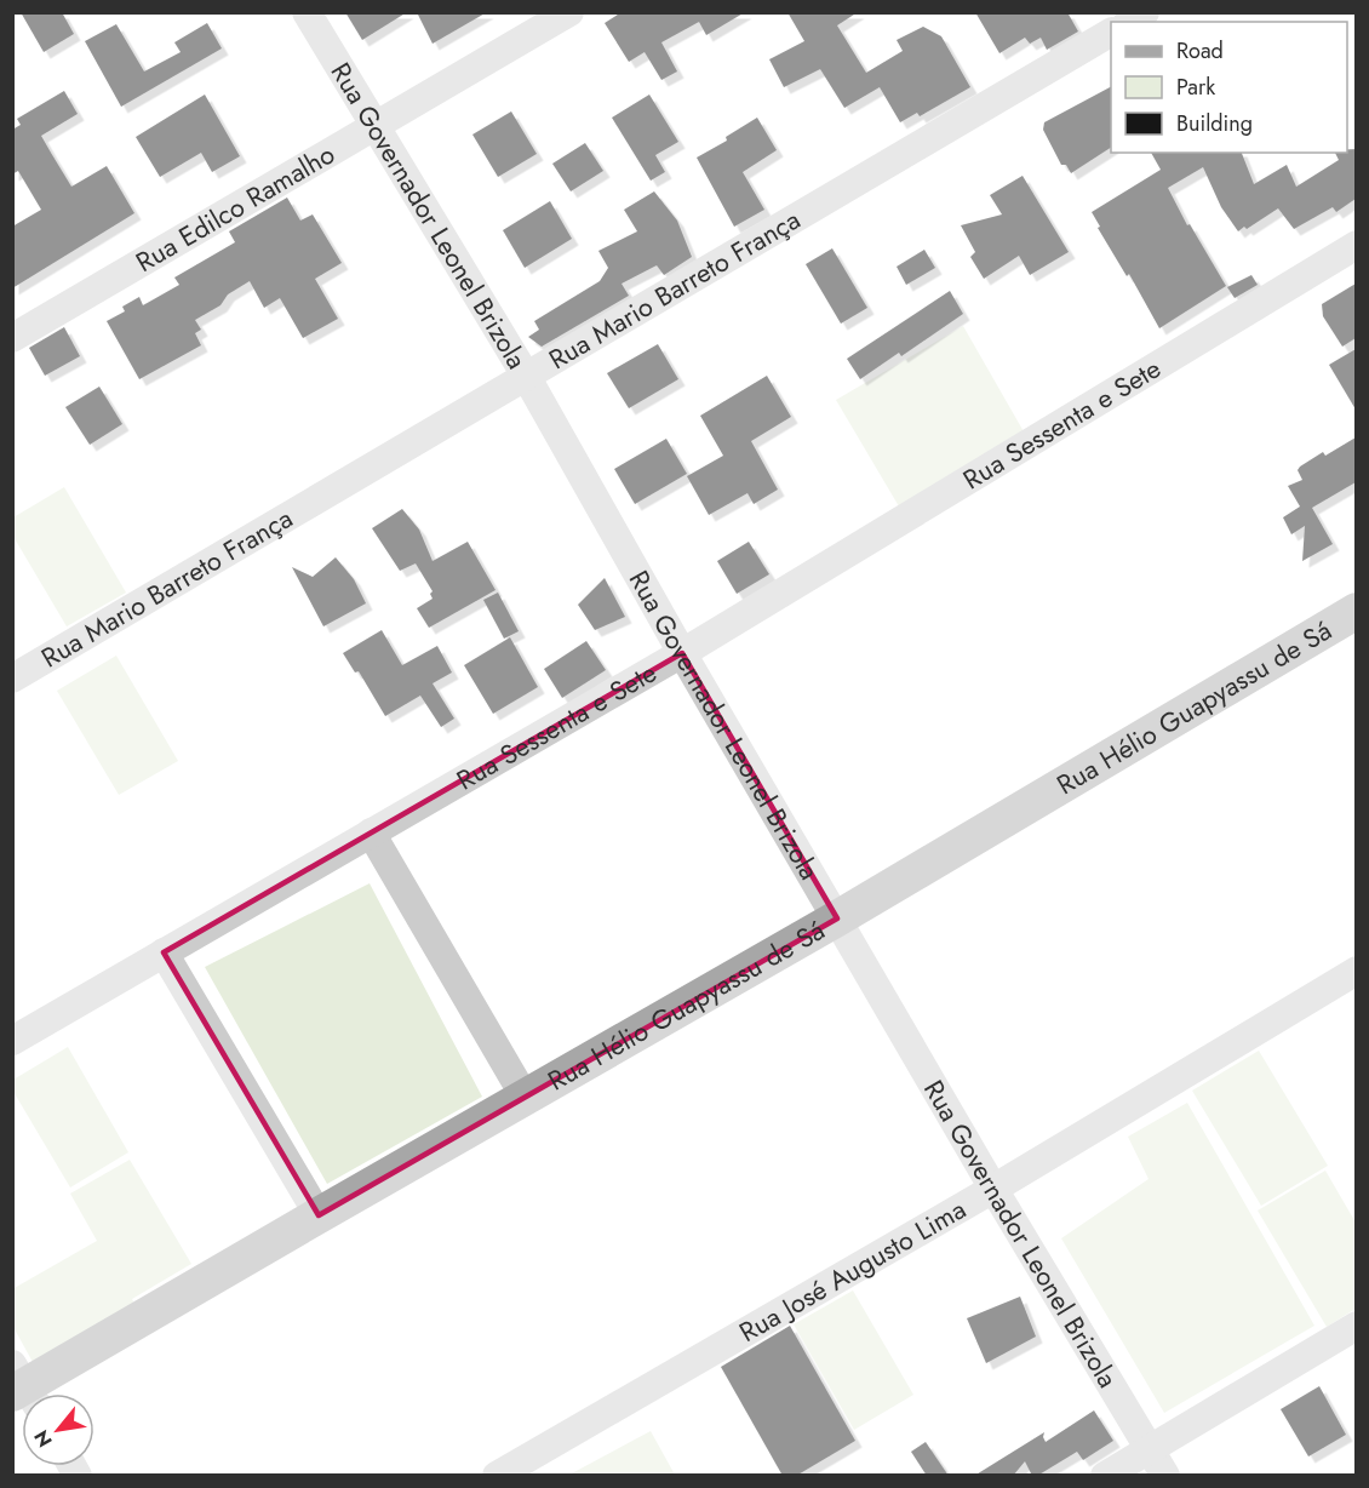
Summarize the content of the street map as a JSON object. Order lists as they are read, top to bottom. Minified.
{"streets":{"main road":["Rua Hélio Guapyassu de Sá"],"street":["Rua Edilco Ramalho","Rua Governador Leonel Brizola","Rua Mario Barreto França","Rua Sessenta e Sete","Rua José Augusto Lima"]},"crossings":[["Rua Edilco Ramalho","Rua Governador Leonel Brizola"],["Rua Governador Leonel Brizola","Rua Mario Barreto França"],["Rua Governador Leonel Brizola","Rua Sessenta e Sete"],["Rua Governador Leonel Brizola","Rua Hélio Guapyassu de Sá"],["Rua Governador Leonel Brizola","Rua José Augusto Lima"]],"legend":["Road","Park","Building"],"north":"bottom left"}
